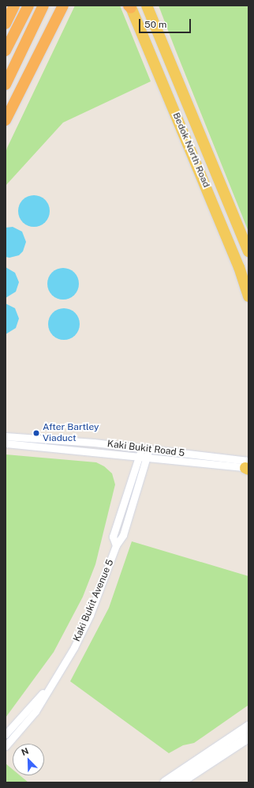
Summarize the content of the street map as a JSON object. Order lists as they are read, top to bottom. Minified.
{"streets":{"main road":["Bedok North Road"],"street":["Kaki Bukit Road 5","Kaki Bukit Avenue 5"]},"crossings":[["Kaki Bukit Road 5","Kaki Bukit Avenue 5"]],"places":["After Bartley Viaduct"],"scale_bar":"50 m","north":"top left"}
